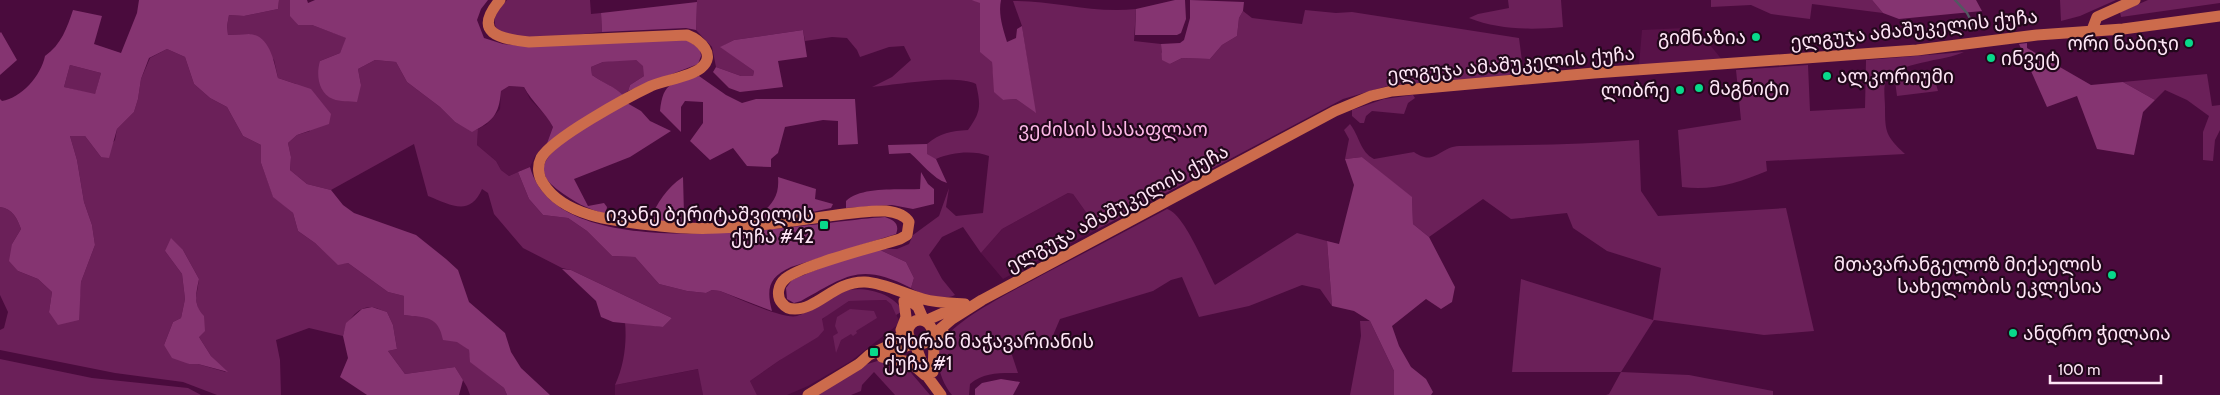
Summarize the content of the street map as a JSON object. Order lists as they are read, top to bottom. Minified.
{"streets":{"main road":["ელგუჯა ამაშუკელის ქუჩა"]},"parks":["ვეძისის სასაფლაო"],"places":{"other":["გიმნაზია","ორი ნაბიჯი","ინვეტ","ალკორიუმი","მაგნიტი","ლიბრე","მთავარანგელოზ მიქაელის სახელობის ეკლესია","ანდრო ჭილაია"],"transit":["ივანე ბერიტაშვილის ქუჩა #42","მუხრან მაჭავარიანის ქუჩა #1"]},"scale_bar":"100 m"}
